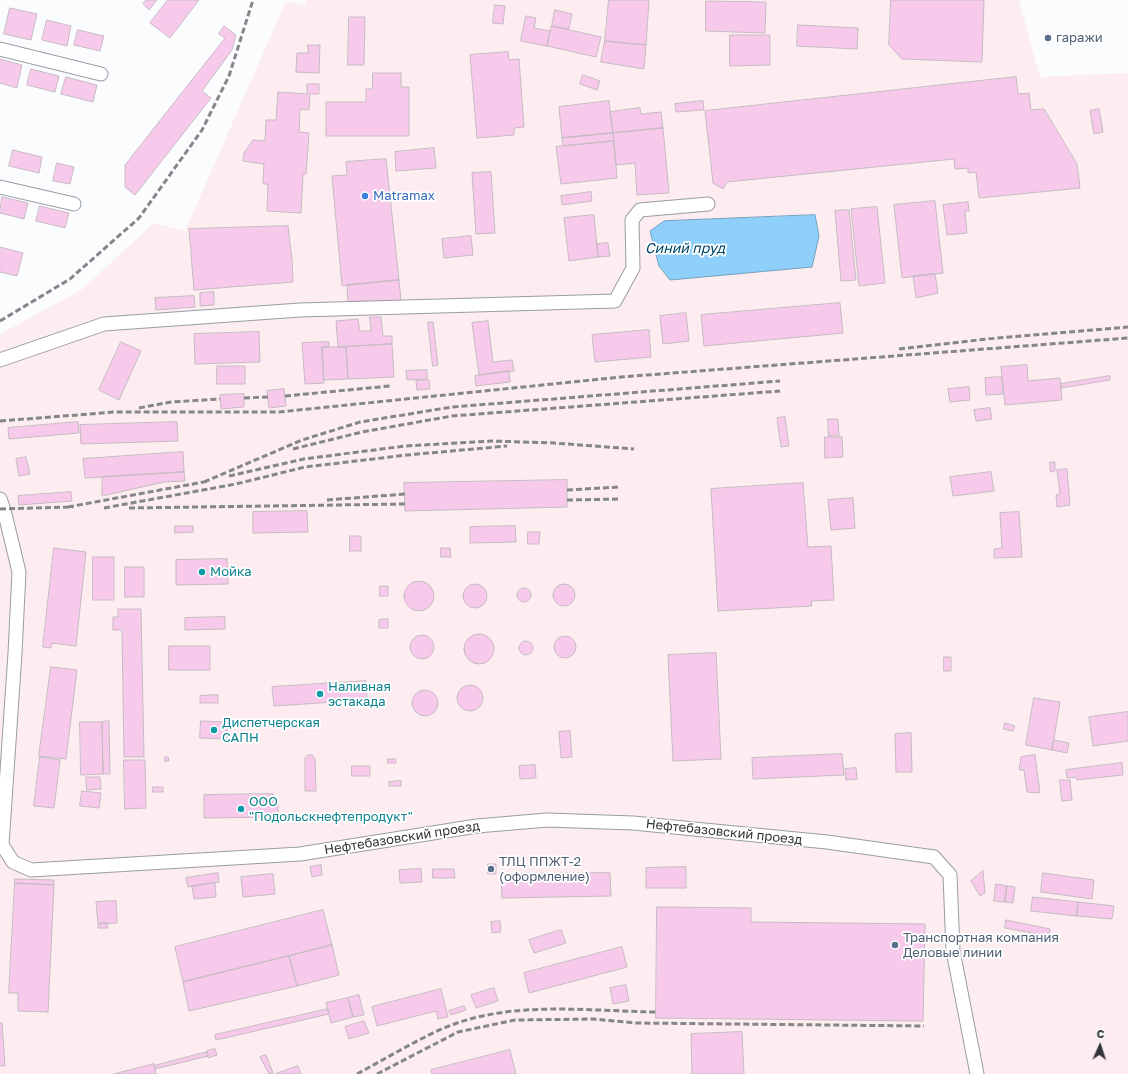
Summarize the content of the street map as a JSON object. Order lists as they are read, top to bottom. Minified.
{"streets":{"street":["Нефтебазовский проезд"]},"water":["Синий пруд"],"places":["гаражи","Matramax","Мойка","Наливная эстакада","Диспетчерская САПН","ООО \"Подольскнефтепродукт\"","ТЛЦ ППЖТ-2 (оформление)","Транспортная компания Деловые линии"],"north":"top"}
